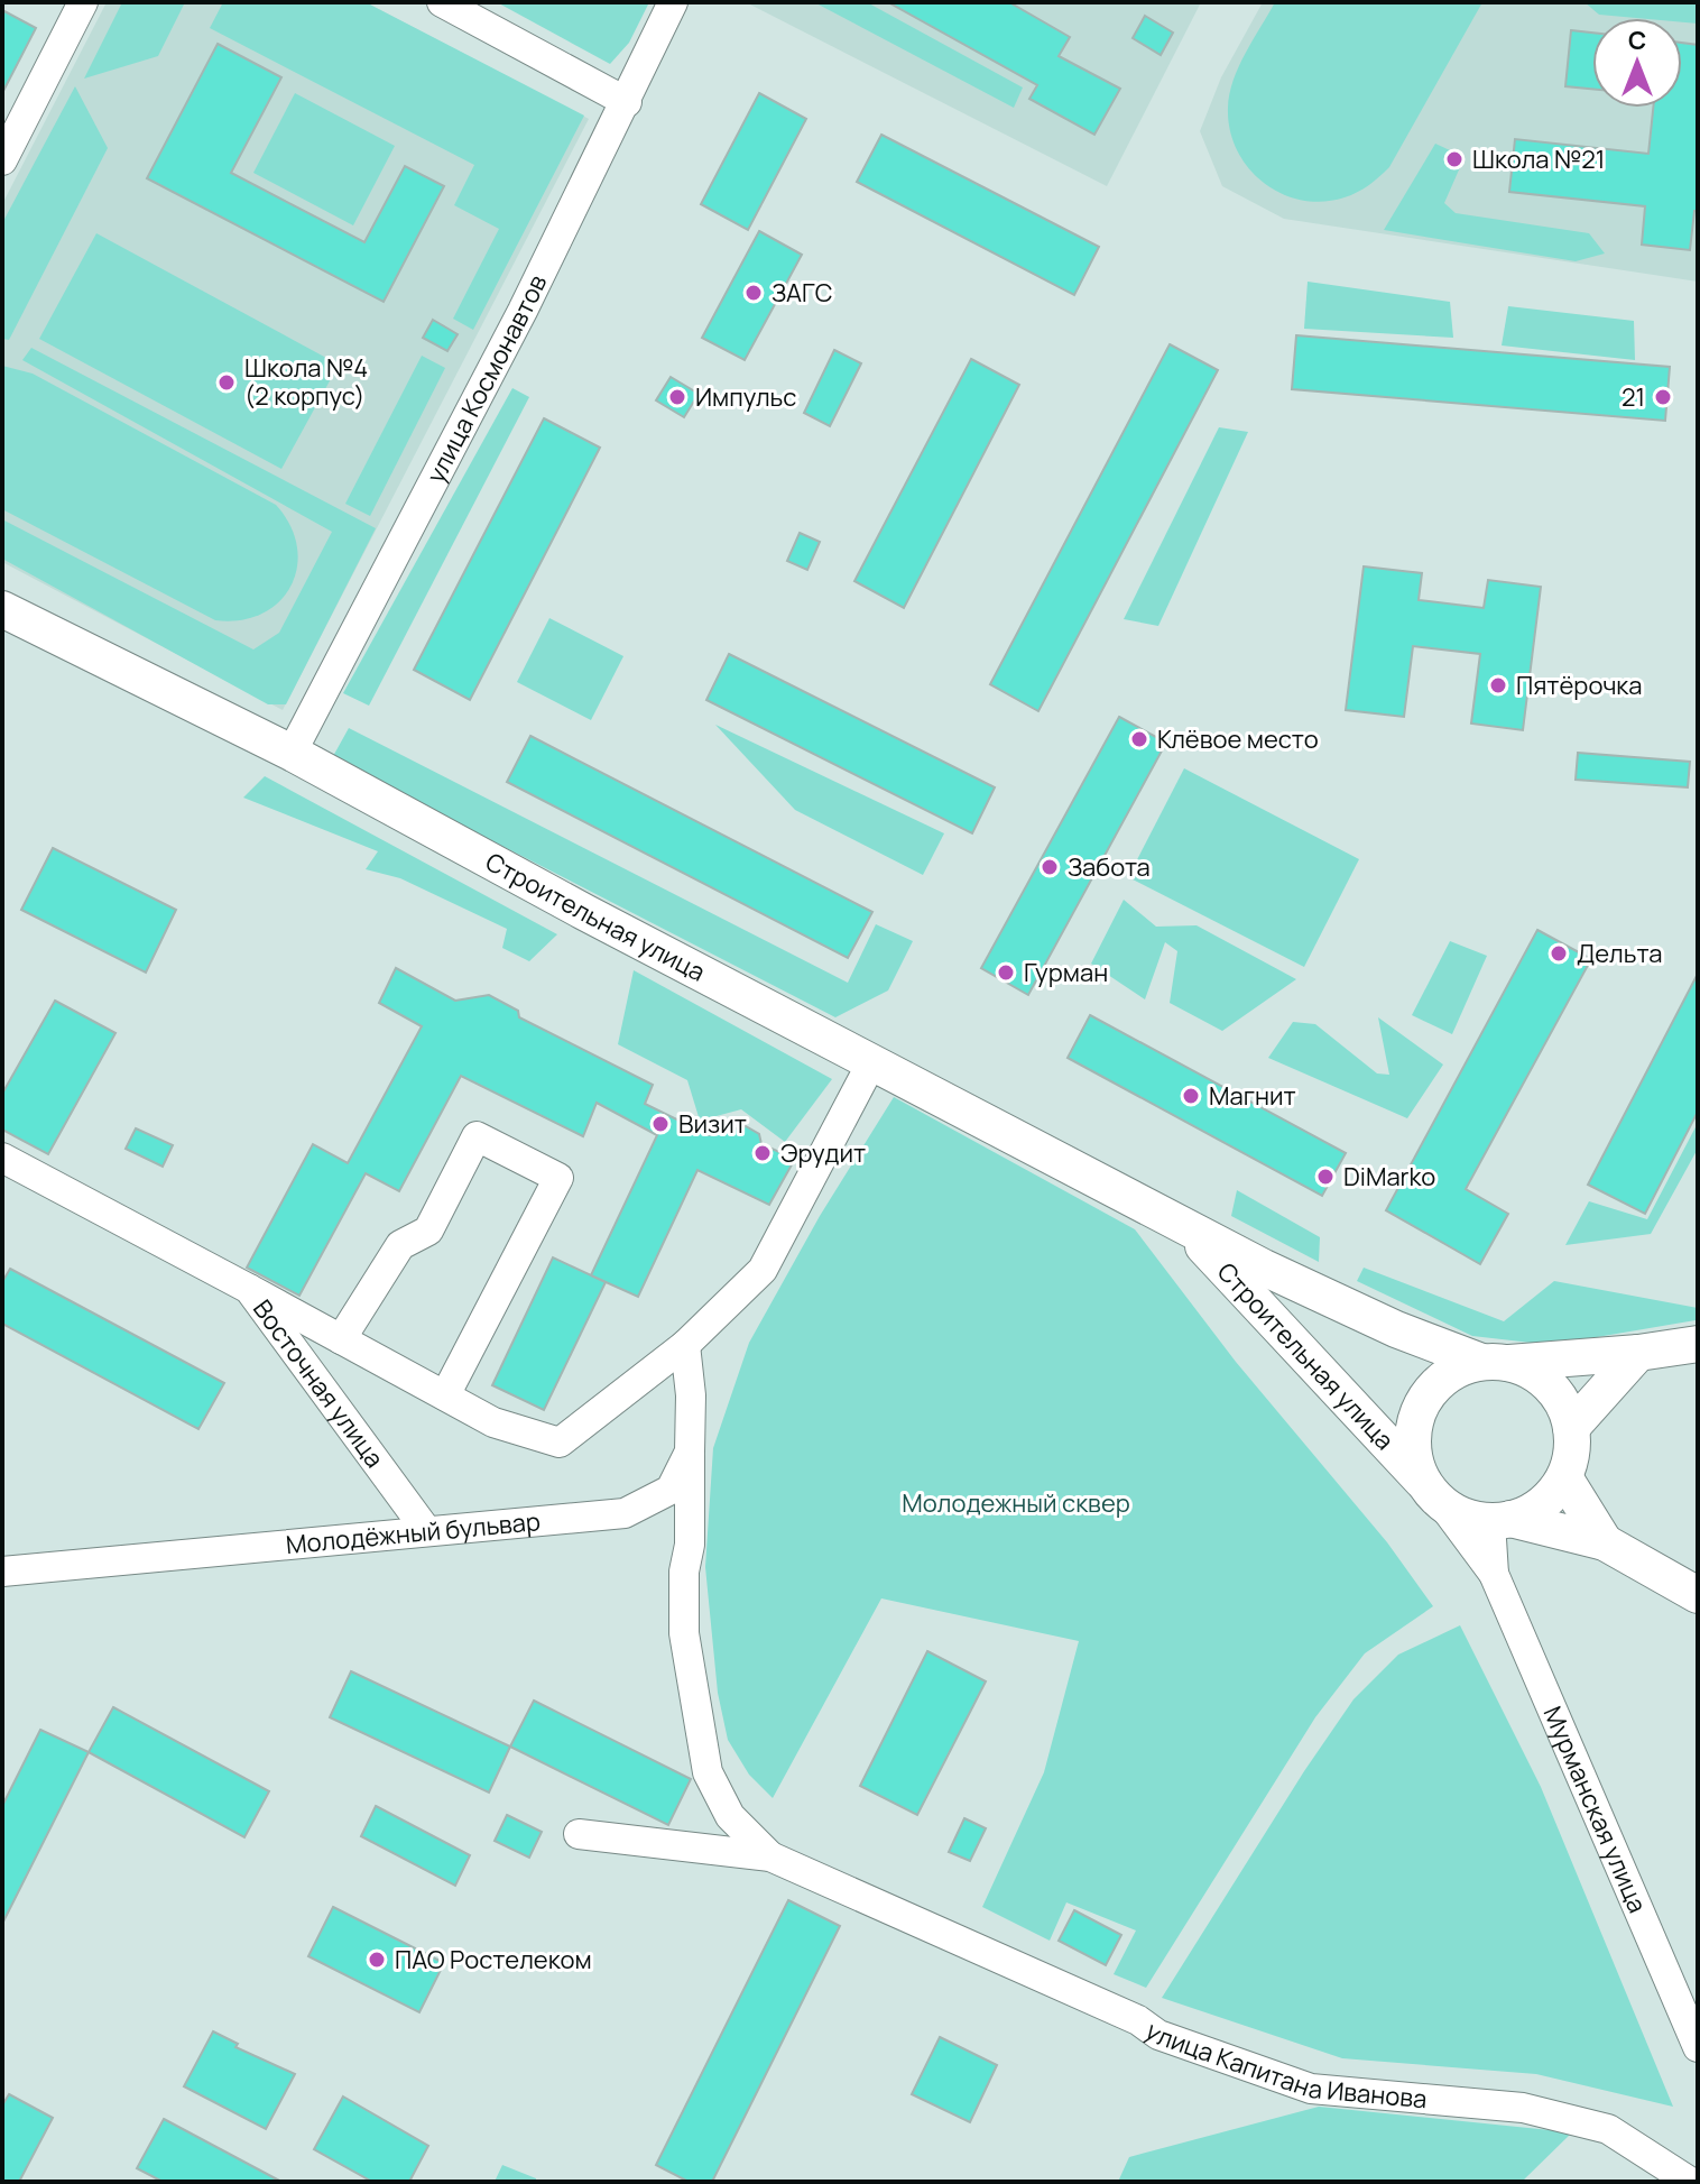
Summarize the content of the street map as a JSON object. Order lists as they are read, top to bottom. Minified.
{"streets":{"street":["улица Космонавтов","Строительная улица","Восточная улица","Молодёжный бульвар","Мурманская улица","улица Капитана Иванова"]},"crossings":[["улица Космонавтов","Строительная улица"],["Восточная улица","Молодёжный бульвар"]],"parks":["Молодежный сквер"],"places":["Школа №21","ЗАГС","Школа №4 (2 корпус)","Импульс","21","Пятёрочка","Клёвое место","Забота","Дельта","Гурман","Магнит","Визит","Эрудит","DiMarko","ПАО Ростелеком"],"north":"top"}
